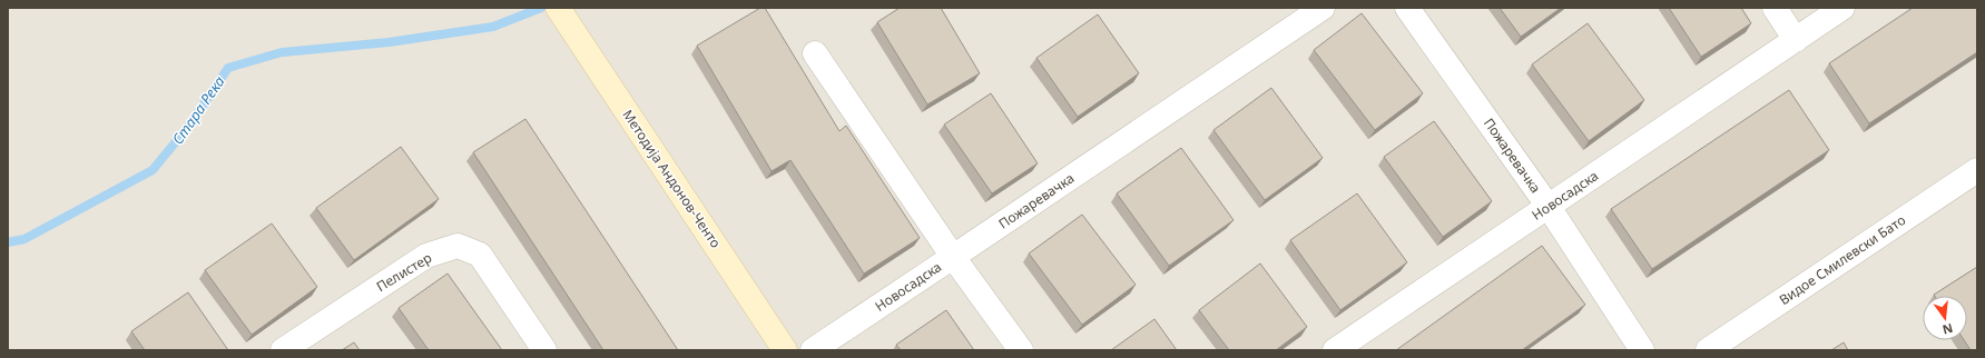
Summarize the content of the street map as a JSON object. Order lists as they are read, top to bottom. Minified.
{"streets":{"street":["Пожаревачка","Методија Андонов-Ченто","Новосадска","Видое Смилевски Бато","Пелистер"]},"crossings":[["Пожаревачка","Новосадска"]],"water":["Стара Река"],"north":"bottom"}
